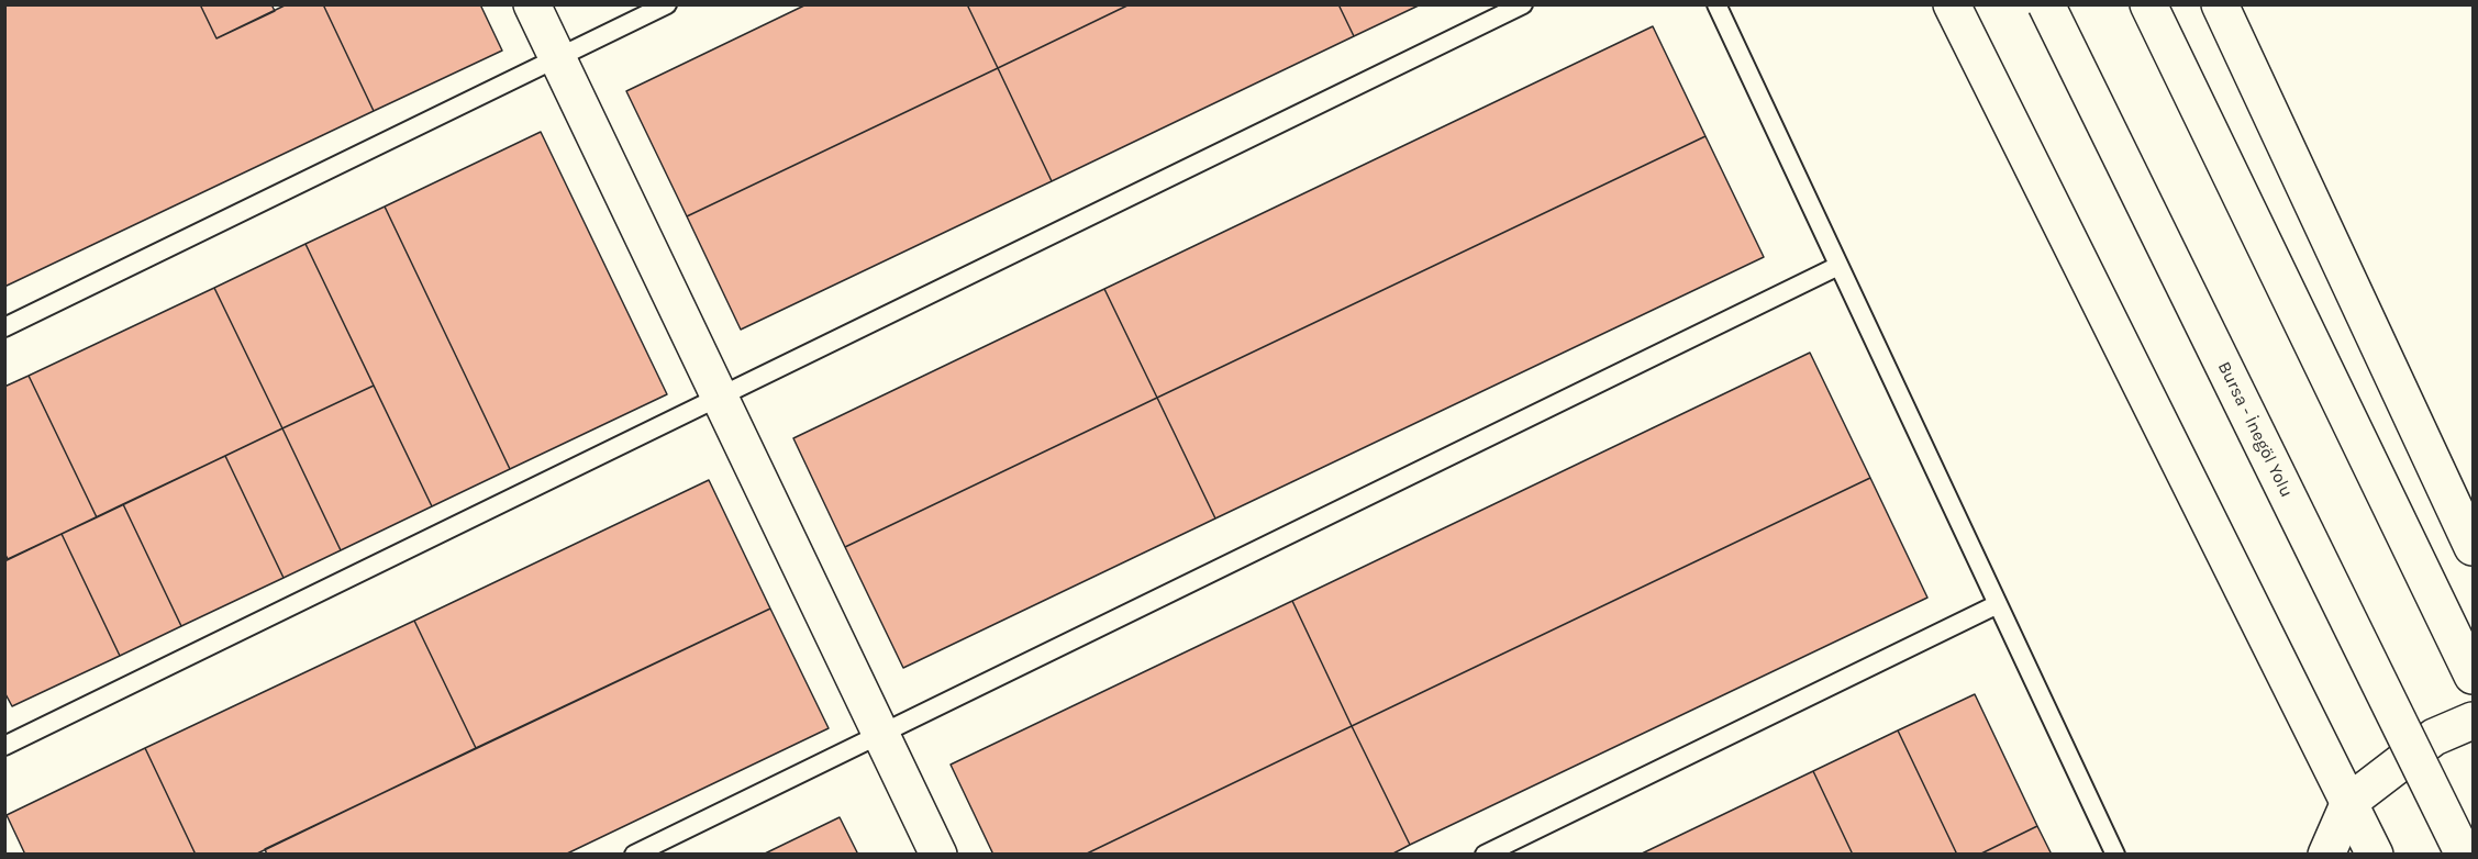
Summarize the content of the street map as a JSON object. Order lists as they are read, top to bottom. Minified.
{"streets":{"main road":["Bursa - İnegöl Yolu"]}}
